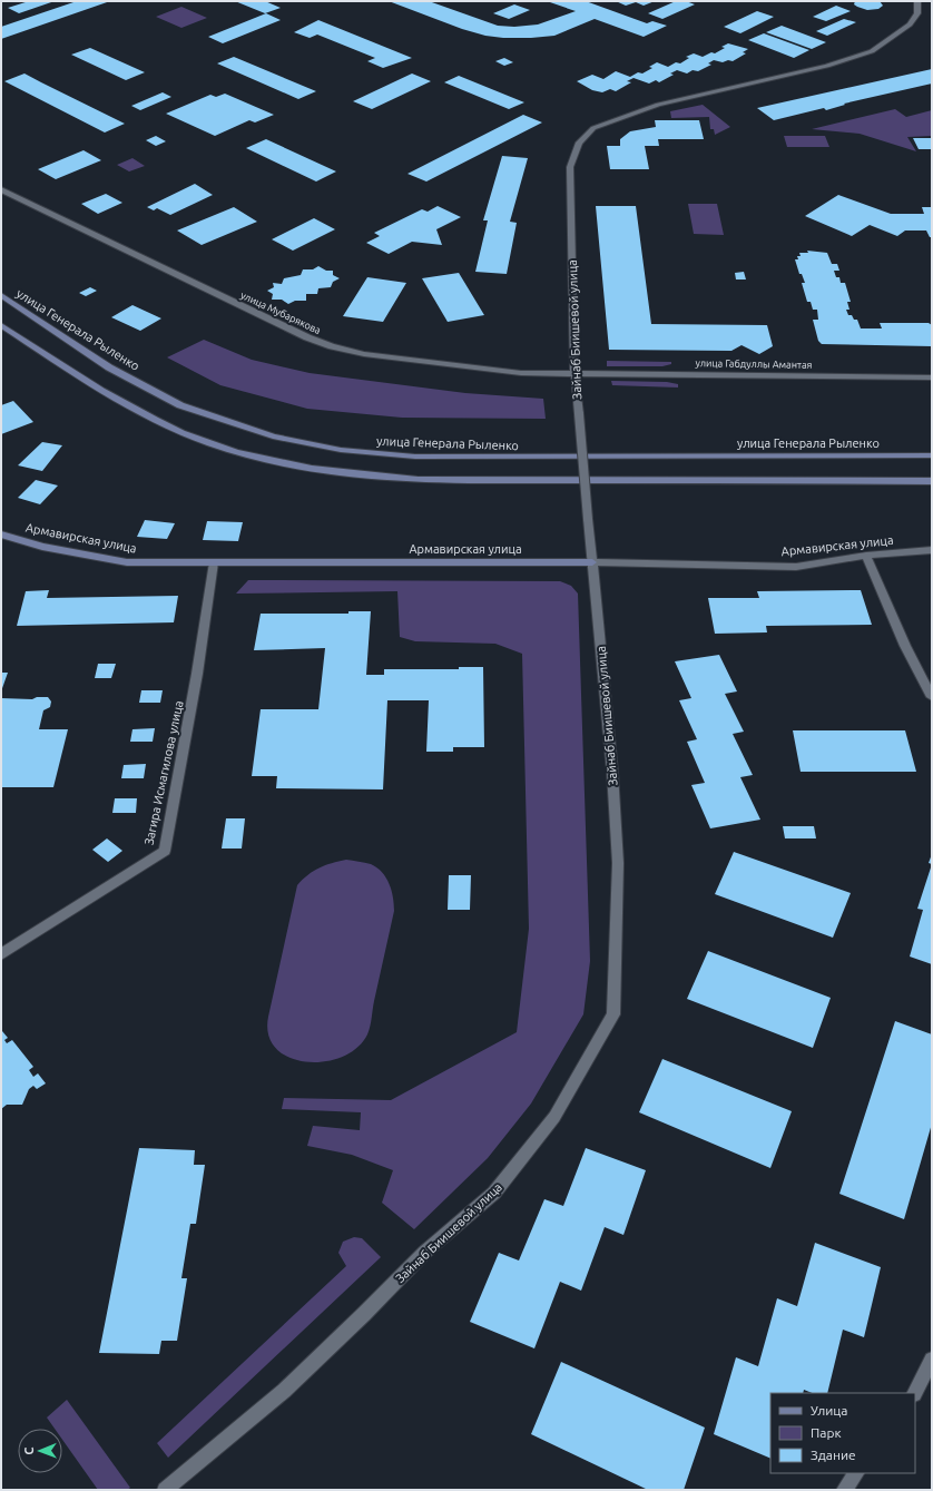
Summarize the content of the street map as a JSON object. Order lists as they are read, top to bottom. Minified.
{"streets":{"main road":["улица Генерала Рыленко","Армавирская улица"],"street":["улица Мубарякова","Зайнаб Биишевой улица","улица Габдуллы Амантая","Загира Исмагилова улица"]},"crossings":[["улица Мубарякова","Зайнаб Биишевой улица"],["улица Мубарякова","улица Габдуллы Амантая"],["Зайнаб Биишевой улица","улица Габдуллы Амантая"],["Зайнаб Биишевой улица","Армавирская улица"],["Армавирская улица","Загира Исмагилова улица"]],"legend":["Улица","Парк","Здание"],"north":"left"}
